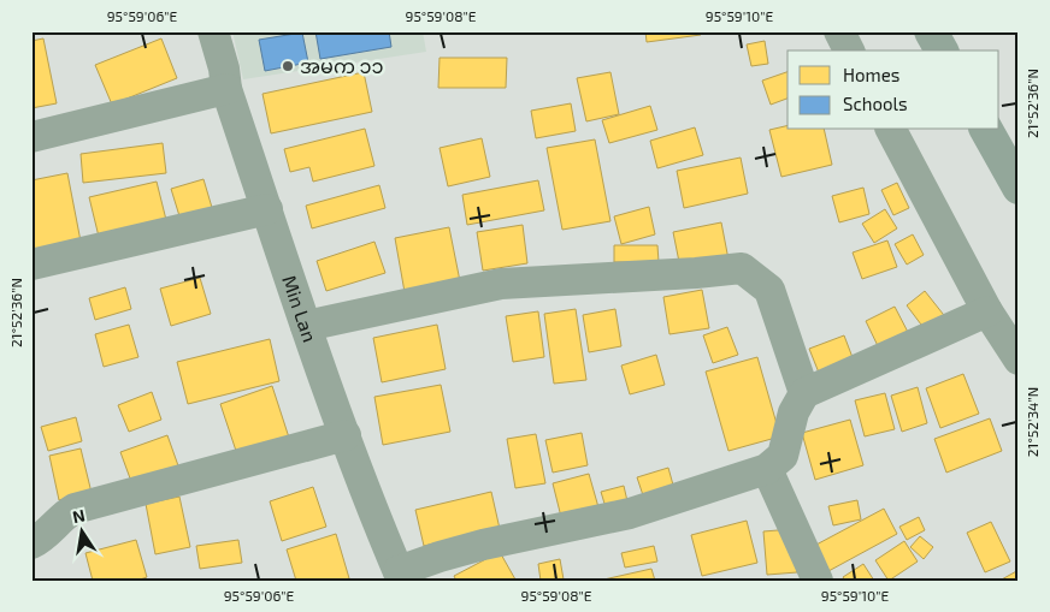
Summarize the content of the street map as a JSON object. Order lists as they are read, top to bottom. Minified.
{"streets":{"street":["Min Lan"]},"places":["အမက ၁၁"],"legend":["Homes","Schools"],"north":"top","coordinates":["95°59'06\"E","95°59'08\"E","95°59'10\"E","21°52'36\"N","21°52'34\"N"]}
